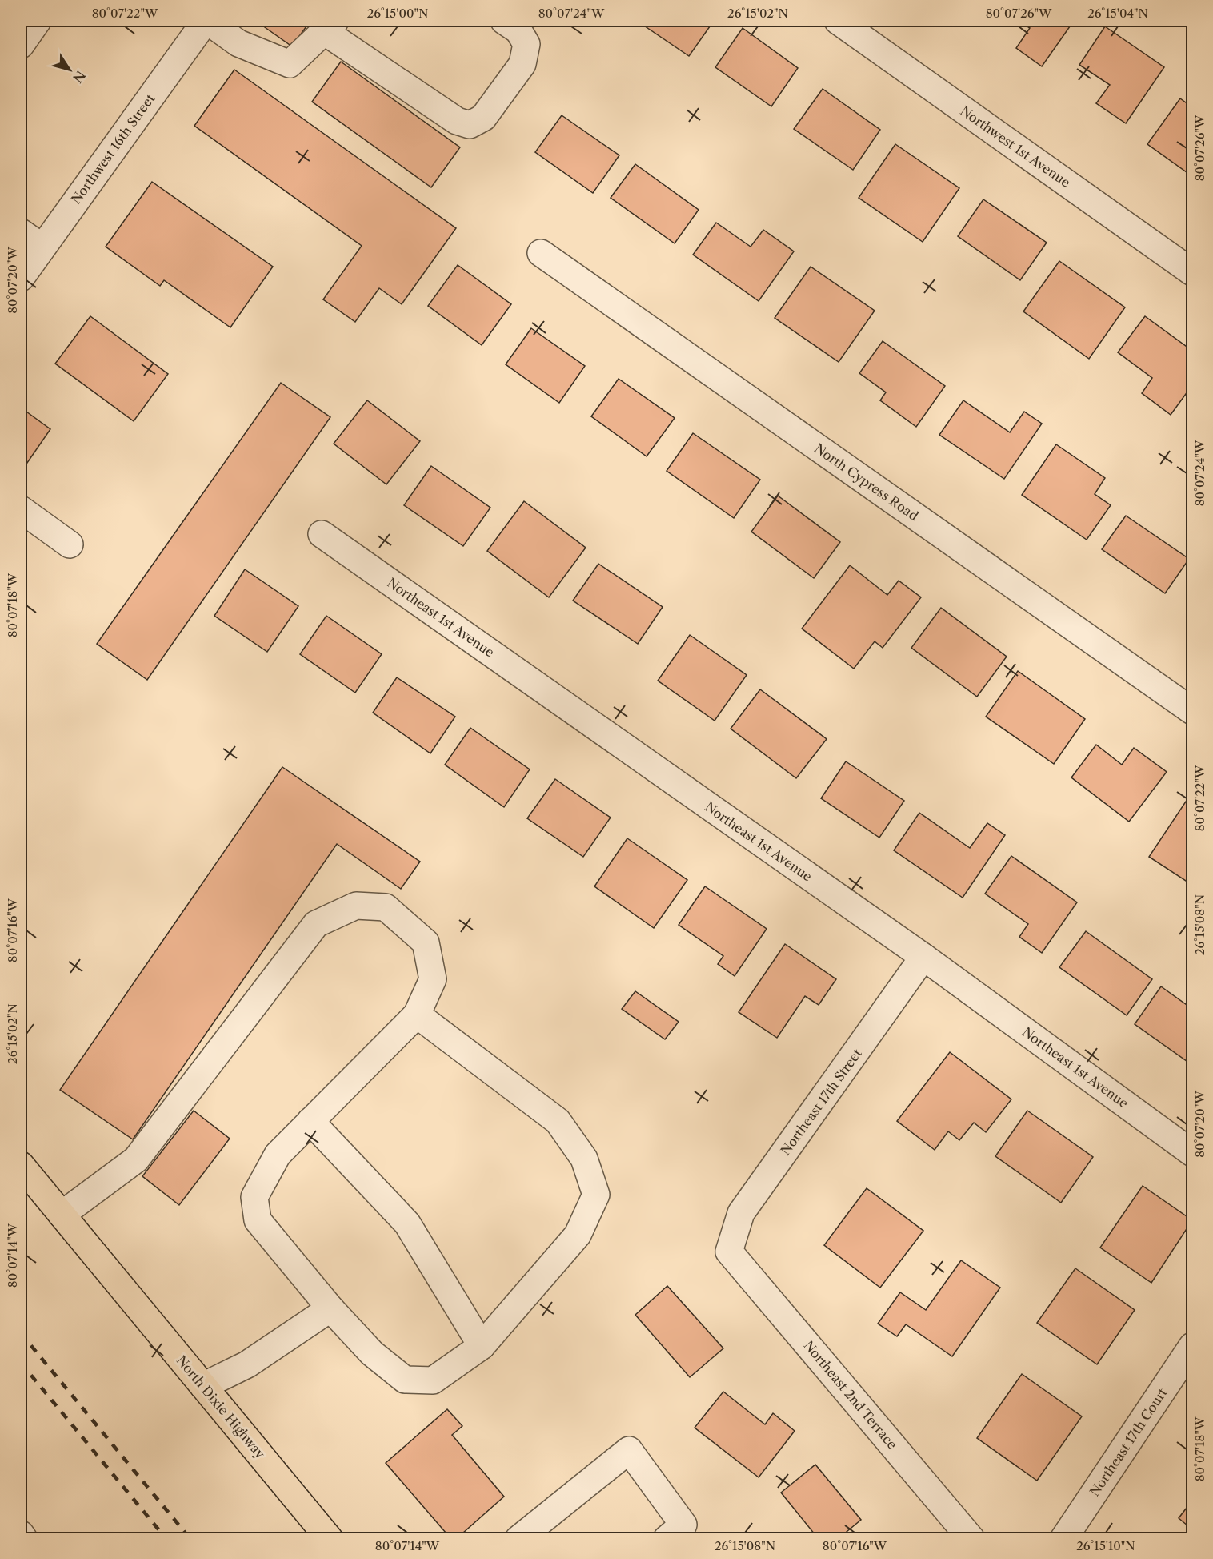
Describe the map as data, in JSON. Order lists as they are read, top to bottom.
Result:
{
  "streets": {
    "main road": ["North Dixie Highway"],
    "street": [
      "Northwest 1st Avenue",
      "Northwest 16th Street",
      "North Cypress Road",
      "Northeast 1st Avenue",
      "Northeast 17th Street",
      "Northeast 2nd Terrace",
      "Northeast 17th Court"
    ]
  },
  "crossings": [
    ["Northeast 1st Avenue", "Northeast 17th Street"],
    ["Northeast 17th Street", "Northeast 2nd Terrace"]
  ],
  "north": "bottom right",
  "coordinates": [
    "80°07'22\"W",
    "26°15'00\"N",
    "80°07'24\"W",
    "26°15'02\"N",
    "80°07'26\"W",
    "26°15'04\"N",
    "80°07'20\"W",
    "80°07'18\"W",
    "26°15'08\"N",
    "80°07'16\"W",
    "80°07'14\"W",
    "26°15'10\"N"
  ]
}
